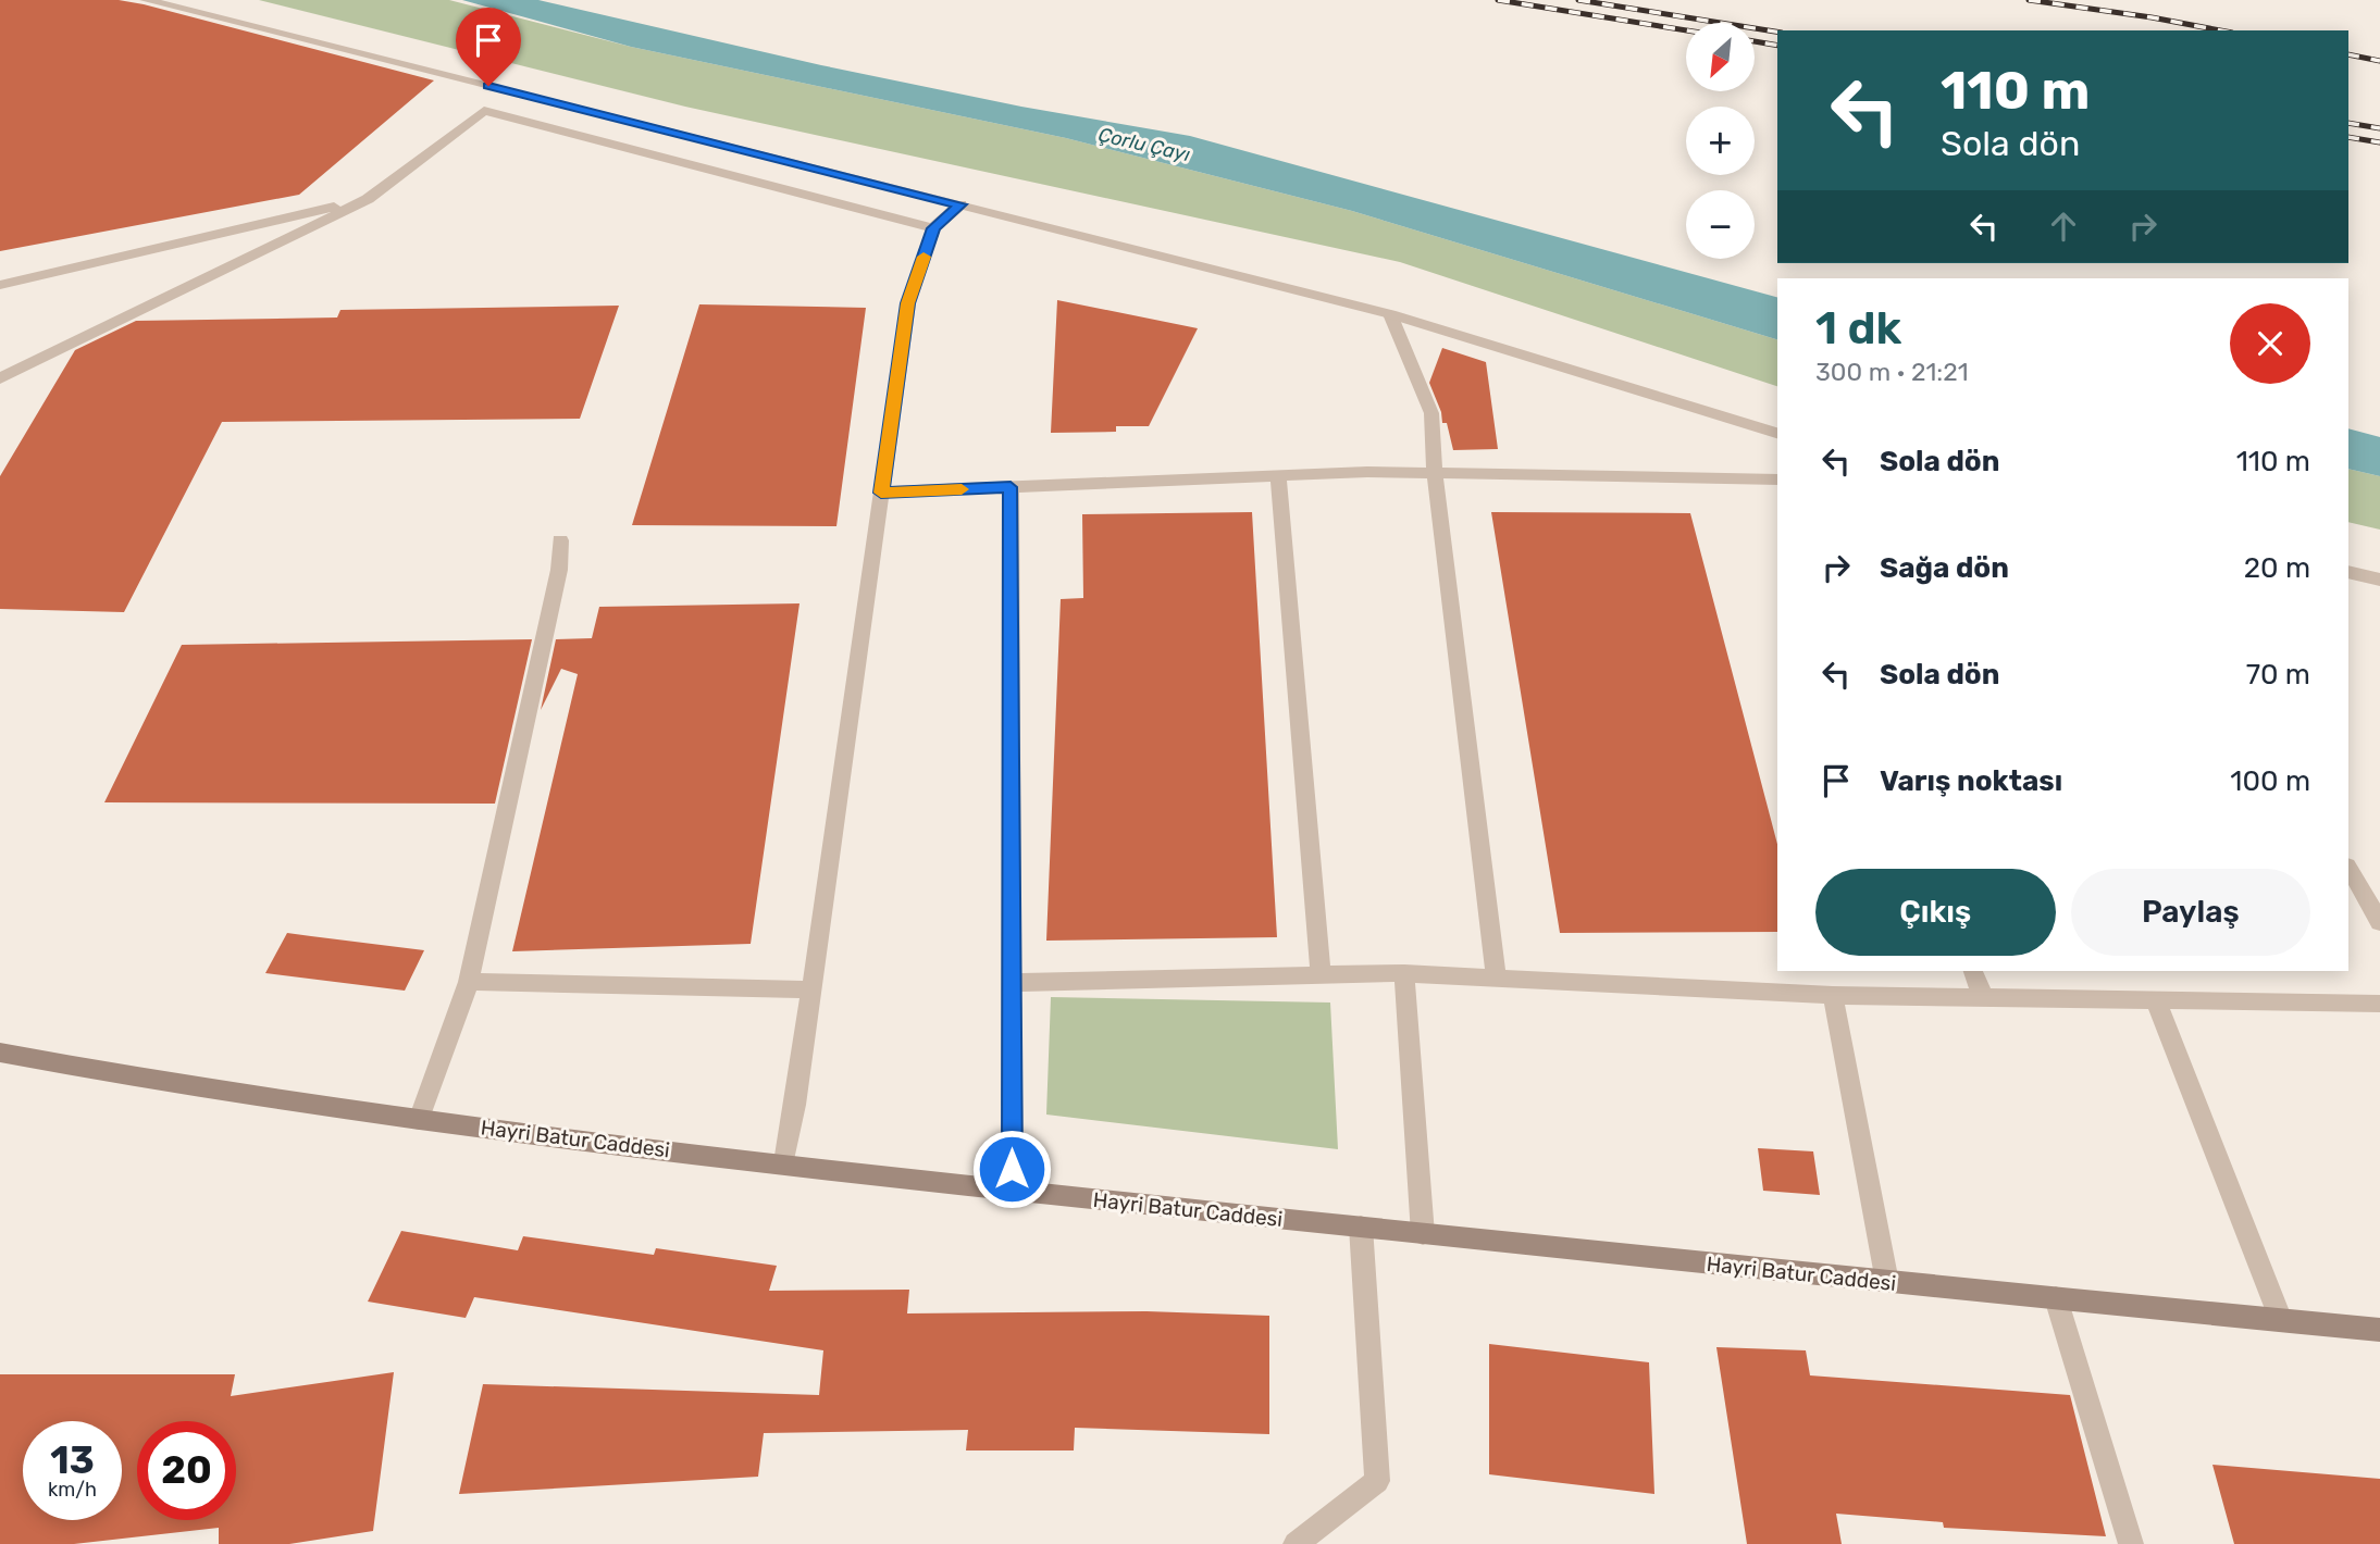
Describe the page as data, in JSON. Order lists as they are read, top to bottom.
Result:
{
  "streets": {
    "main road": ["Hayri Batur Caddesi"]
  },
  "water": ["Çorlu Çayı"],
  "north": "bottom left",
  "page": {
    "map_buttons": ["+", "−"],
    "turn": ["110 m", "Sola dön"],
    "heading": ["1 dk", "300 m · 21:21"],
    "list": [
      {
        "name": "Sola dön",
        "value": "110 m"
      },
      {
        "name": "Sağa dön",
        "value": "20 m"
      },
      {
        "name": "Sola dön",
        "value": "70 m"
      },
      {
        "name": "Varış noktası",
        "value": "100 m"
      }
    ],
    "buttons": ["Çıkış", "Paylaş"],
    "speed": "13 km/h",
    "limit": "20"
  }
}
